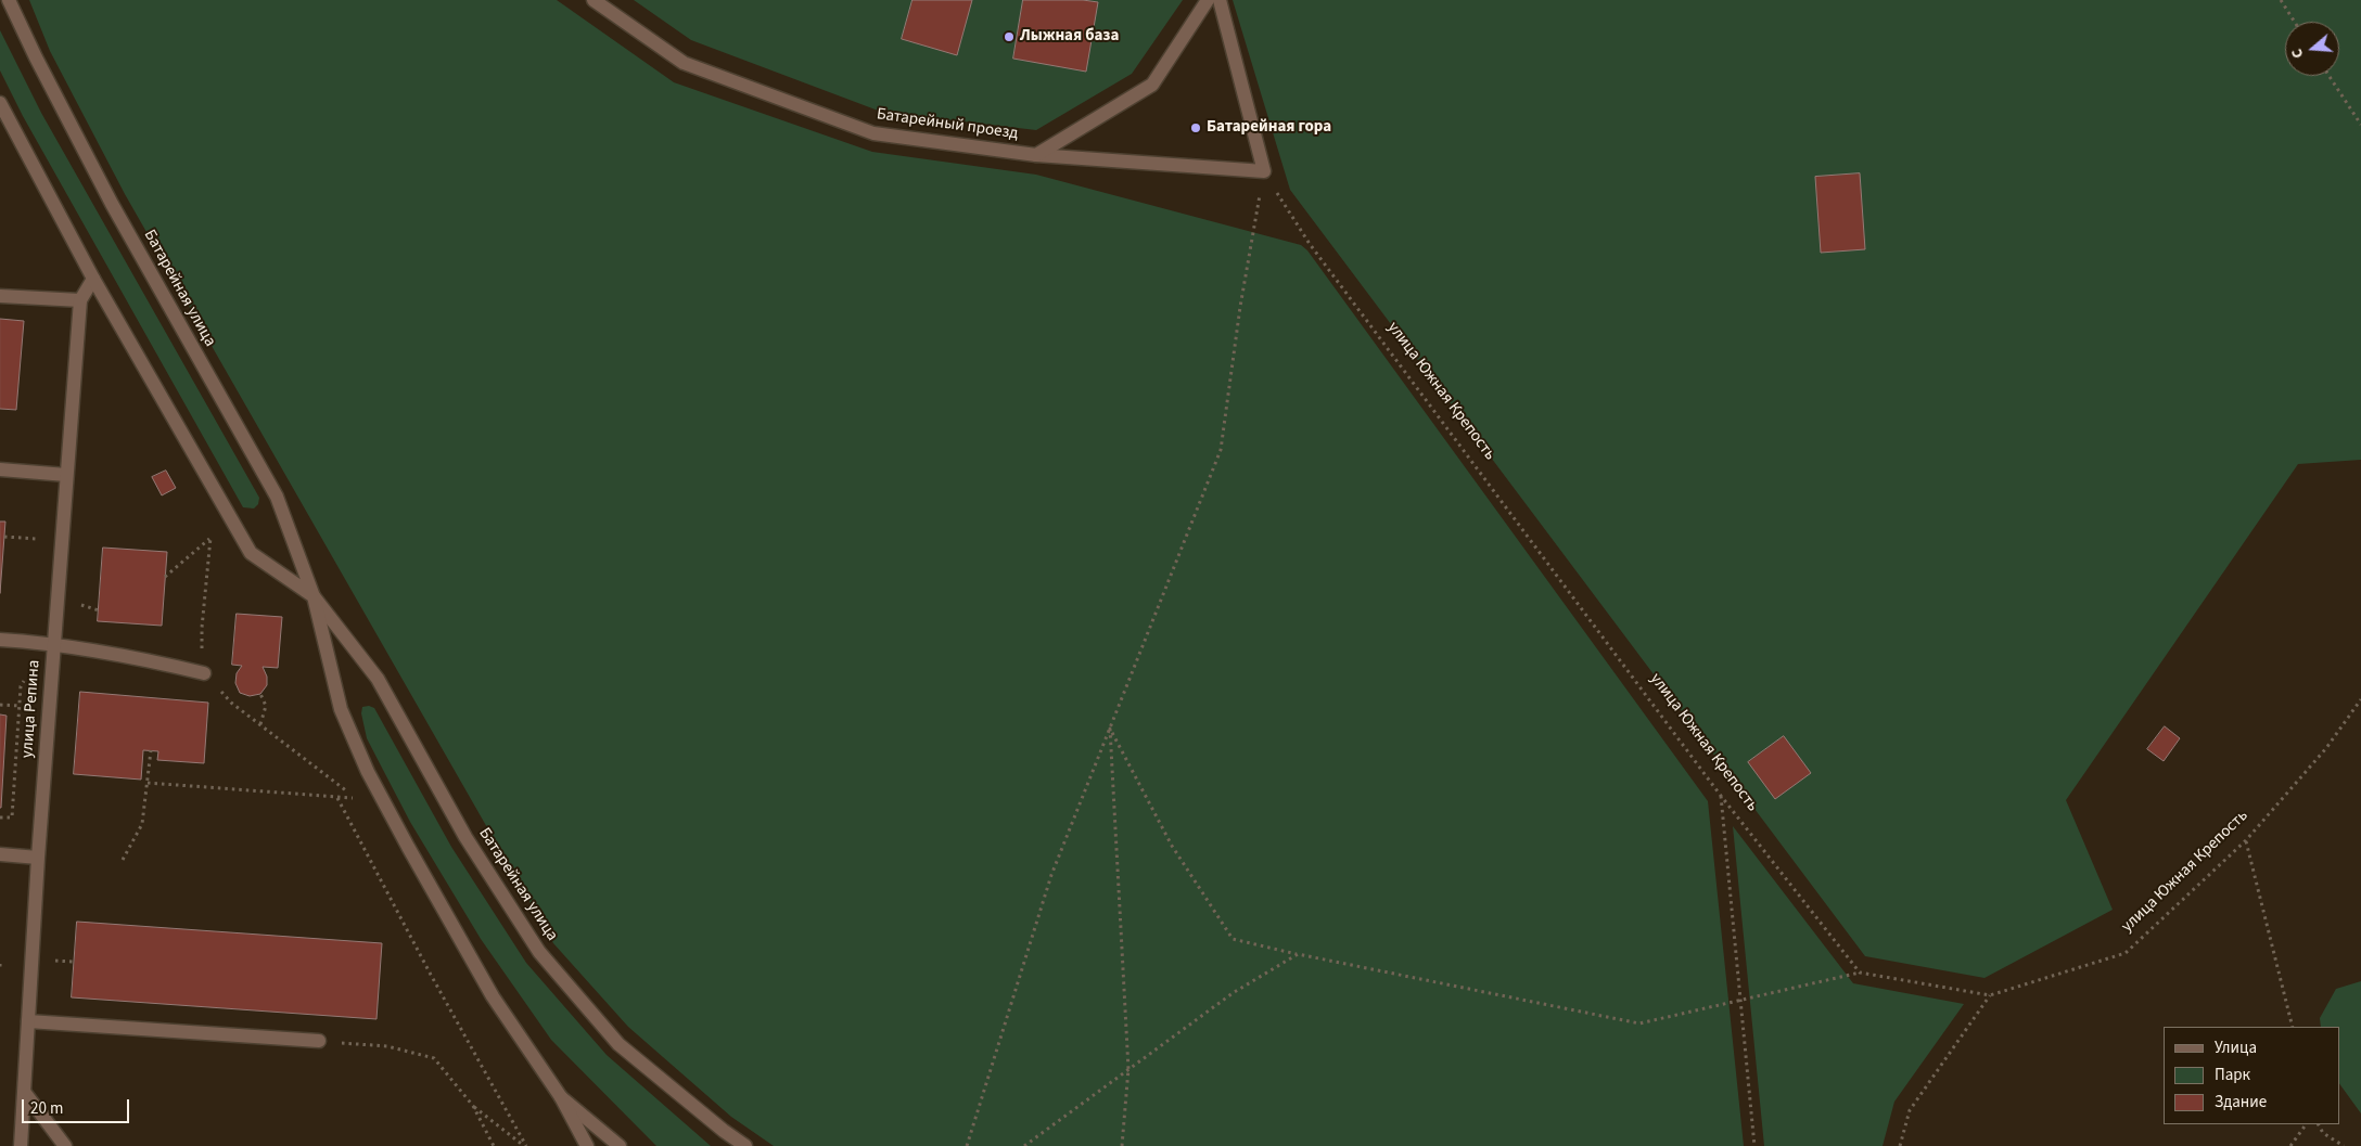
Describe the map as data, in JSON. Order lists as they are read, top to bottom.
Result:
{
  "streets": {
    "street": ["Батарейный проезд", "Батарейная улица", "улица Репина"],
    "path": ["улица Южная Крепость"]
  },
  "crossings": [
    ["Батарейный проезд", "улица Южная Крепость"],
    ["Батарейная улица", "улица Репина"]
  ],
  "places": ["Лыжная база", "Батарейная гора"],
  "legend": ["Улица", "Парк", "Здание"],
  "scale_bar": "20 m",
  "north": "left"
}
